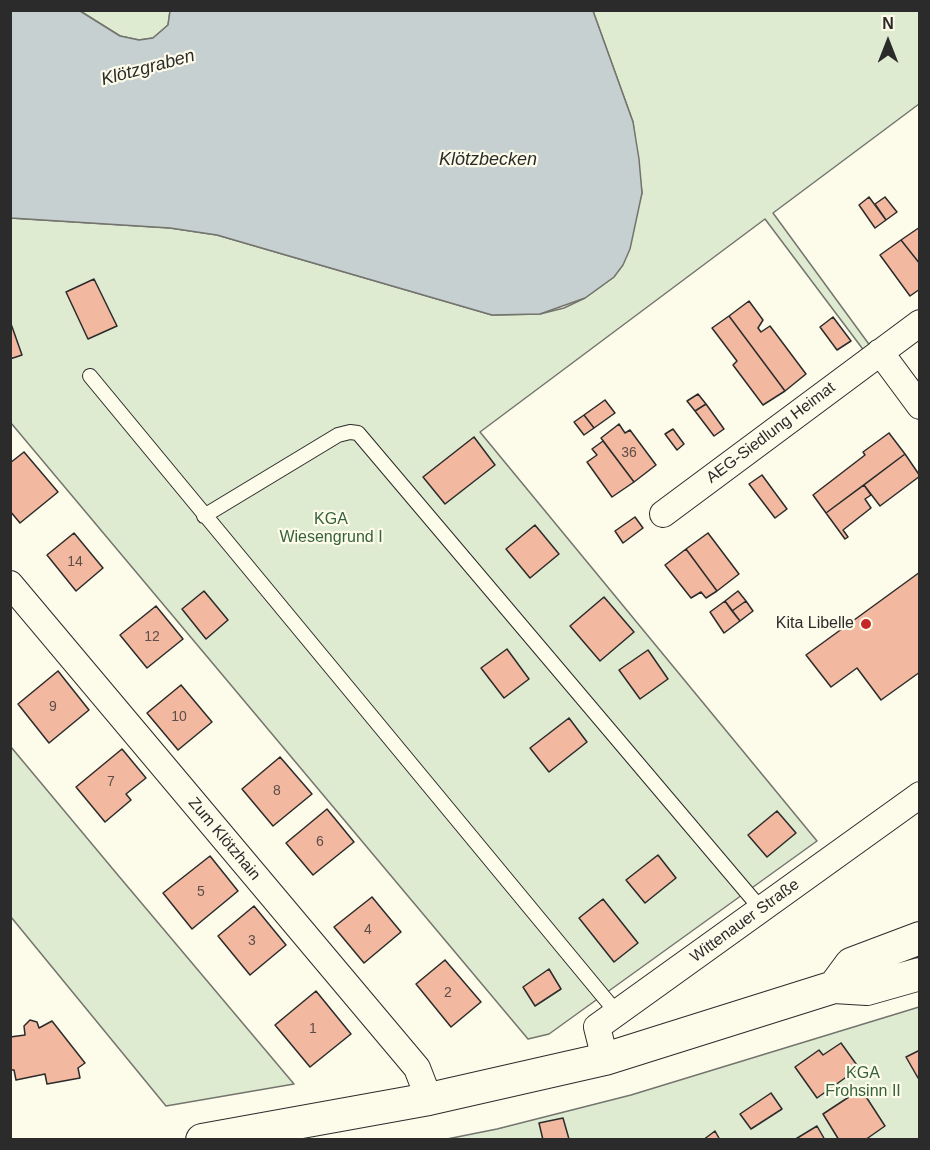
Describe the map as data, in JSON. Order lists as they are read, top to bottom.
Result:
{
  "streets": {
    "street": ["AEG-Siedlung Heimat", "Zum Klötzhain", "Wittenauer Straße"]
  },
  "water": ["Klötzgraben", "Klötzbecken"],
  "parks": ["KGA Wiesengrund I", "KGA Frohsinn II"],
  "places": ["Kita Libelle"],
  "house_numbers": [
    "36",
    "14",
    "12",
    "9",
    "10",
    "7",
    "8",
    "6",
    "5",
    "4",
    "3",
    "2",
    "1"
  ],
  "north": "top"
}
